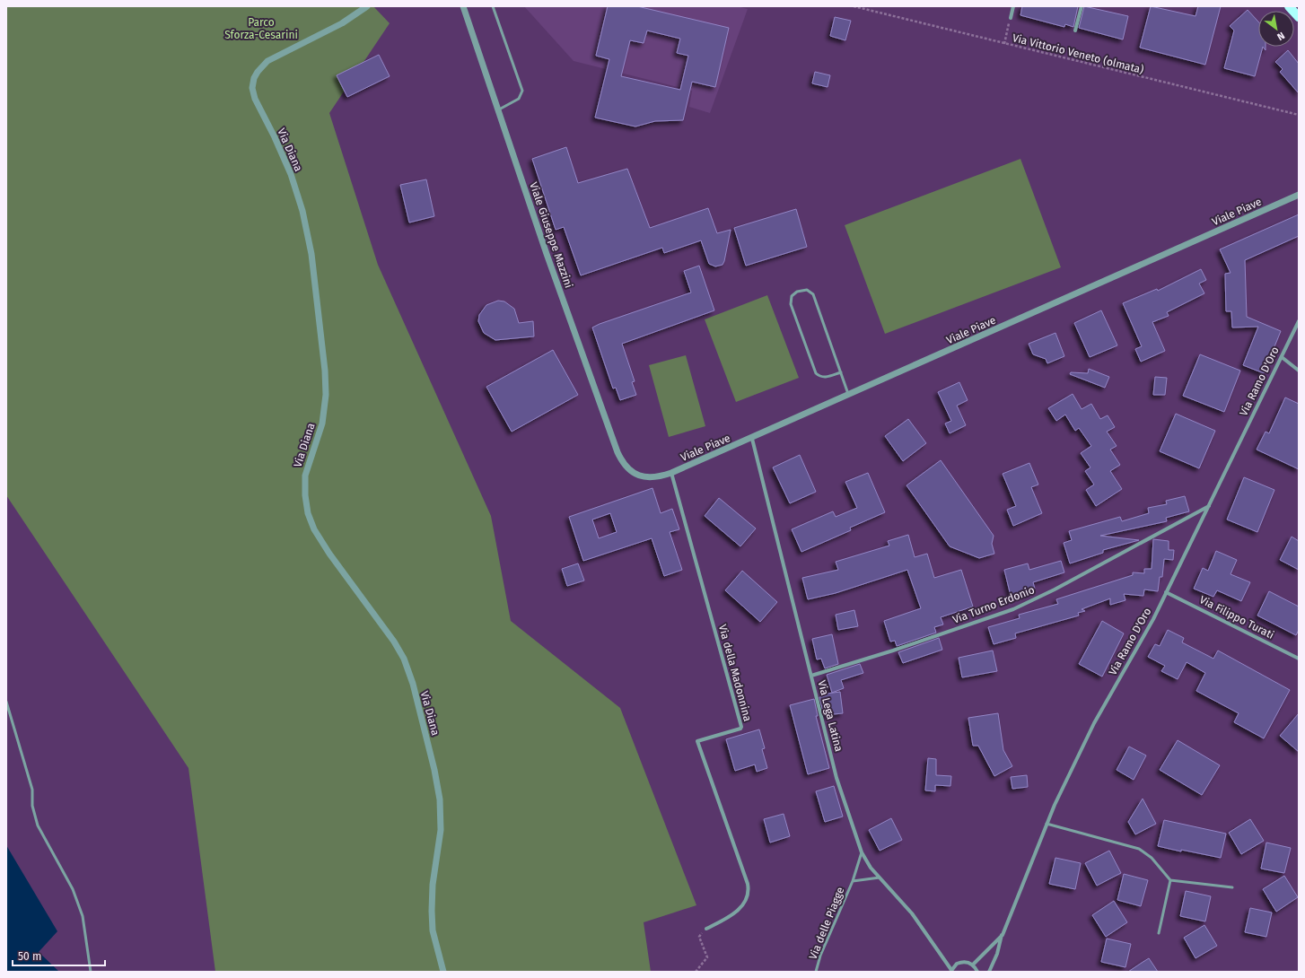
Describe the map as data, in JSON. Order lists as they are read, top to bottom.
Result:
{
  "streets": {
    "street": [
      "Via Diana",
      "Viale Piave",
      "Viale Giuseppe Mazzini",
      "Via Ramo D'Oro",
      "Via Turno Erdonio",
      "Via Filippo Turati",
      "Via della Madonnina",
      "Via Lega Latina"
    ],
    "lane": ["Via delle Piagge"],
    "path": ["Via Vittorio Veneto (olmata)"]
  },
  "crossings": [
    ["Viale Piave", "Viale Giuseppe Mazzini"],
    ["Viale Piave", "Via della Madonnina"],
    ["Viale Piave", "Via Lega Latina"],
    ["Via Ramo D'Oro", "Via Turno Erdonio"],
    ["Via Ramo D'Oro", "Via Filippo Turati"],
    ["Via Turno Erdonio", "Via Lega Latina"],
    ["Via Lega Latina", "Via delle Piagge"]
  ],
  "parks": ["Parco Sforza-Cesarini"],
  "scale_bar": "50 m",
  "north": "bottom right"
}
